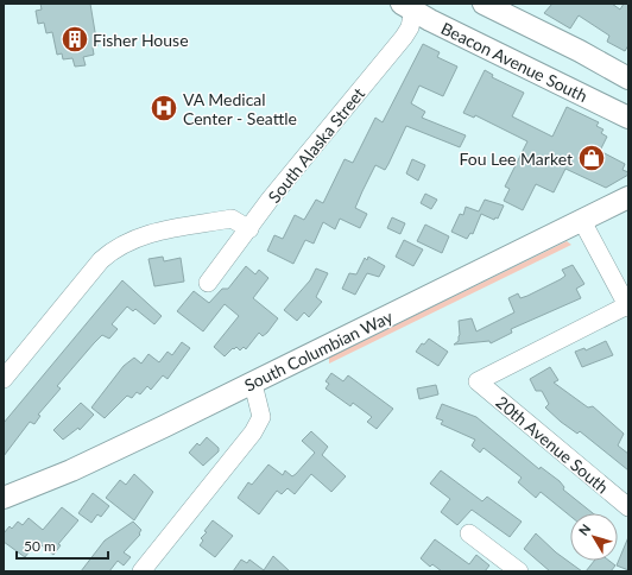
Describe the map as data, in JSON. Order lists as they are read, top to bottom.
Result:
{
  "streets": {
    "main road": ["Beacon Avenue South", "South Columbian Way"],
    "street": ["South Alaska Street", "20th Avenue South"]
  },
  "crossings": [
    ["Beacon Avenue South", "South Alaska Street"]
  ],
  "places": {
    "building": ["Fisher House"],
    "hospital": ["VA Medical Center - Seattle"],
    "shop": ["Fou Lee Market"]
  },
  "scale_bar": "50 m",
  "north": "top left"
}
